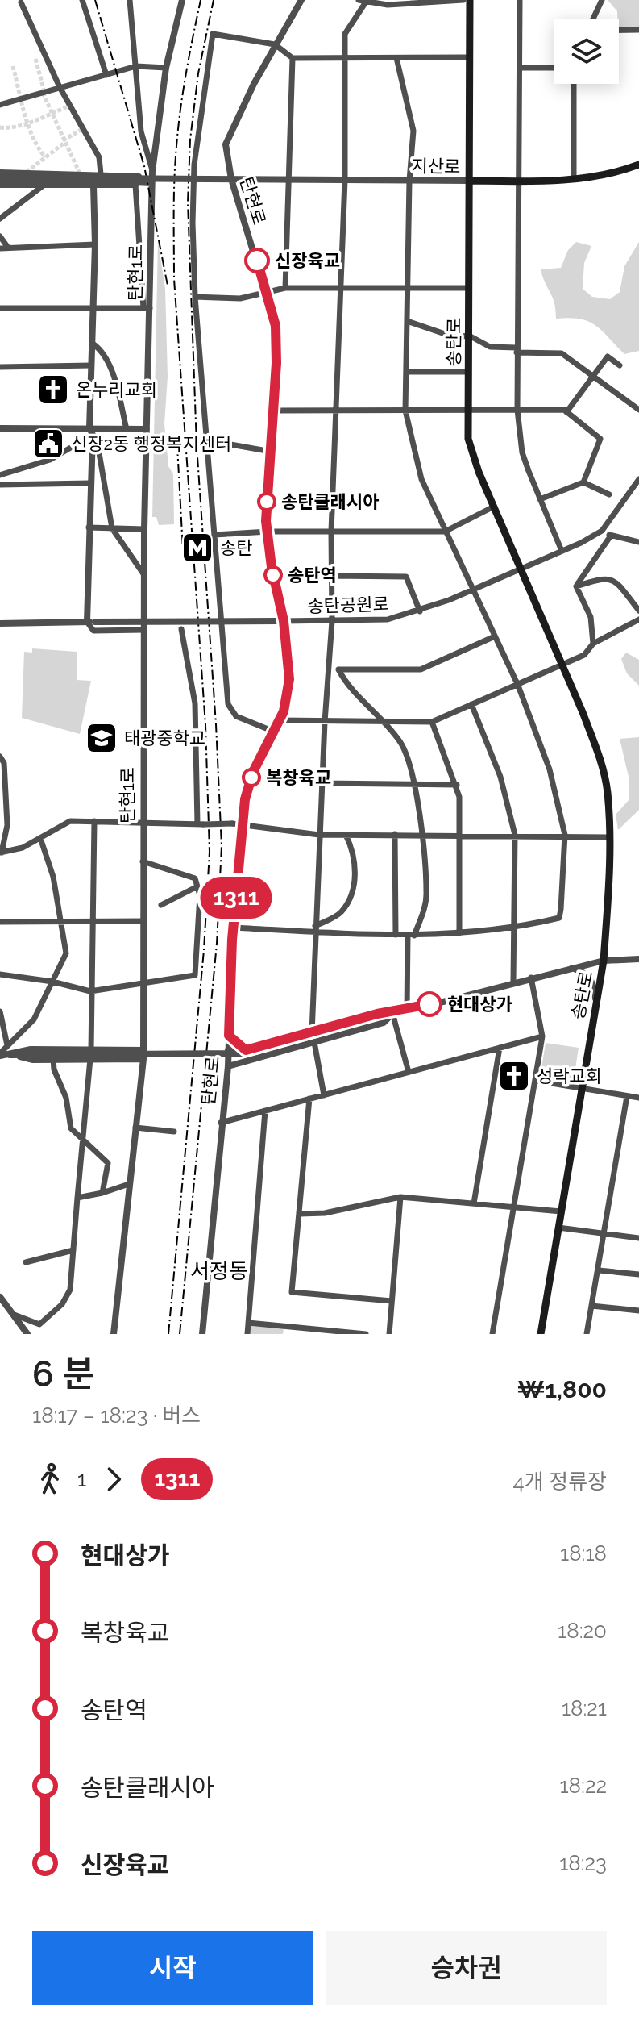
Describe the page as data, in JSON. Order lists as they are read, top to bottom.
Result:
{
  "streets": {
    "main road": ["지산로", "송탄로"],
    "street": ["탄현로", "탄현1로", "송탄공원로"]
  },
  "crossings": [
    ["지산로", "탄현로"],
    ["지산로", "송탄로"],
    ["탄현로", "송탄공원로"],
    ["송탄로", "송탄공원로"]
  ],
  "districts": ["서정동"],
  "places": {
    "other": [
      "신장육교",
      "송탄클래시아",
      "송탄역",
      "복창육교",
      "현대상가"
    ],
    "church": ["온누리교회", "성락교회"],
    "public building": ["신장2동 행정복지센터"],
    "metro station": ["송탄"],
    "school or university": ["태광중학교"]
  },
  "lines": ["bus line 1311"],
  "page": {
    "on_map": "1311",
    "heading": ["6 분", "18:17 – 18:23 · 버스", "₩1,800"],
    "legs": ["1", "1311", "4개 정류장"],
    "list": [
      {
        "name": "현대상가",
        "value": "18:18"
      },
      {
        "name": "복창육교",
        "value": "18:20"
      },
      {
        "name": "송탄역",
        "value": "18:21"
      },
      {
        "name": "송탄클래시아",
        "value": "18:22"
      },
      {
        "name": "신장육교",
        "value": "18:23"
      }
    ],
    "buttons": ["시작", "승차권"]
  }
}
